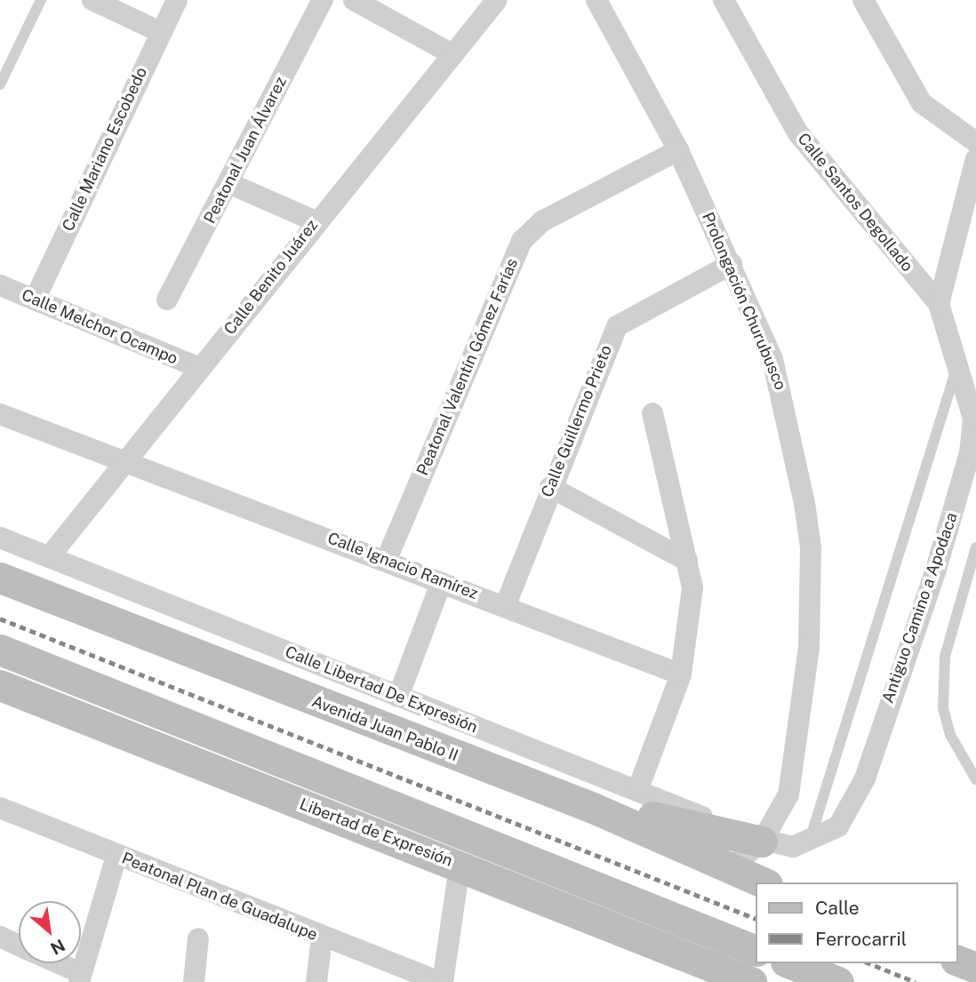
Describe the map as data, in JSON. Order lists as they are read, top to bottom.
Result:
{
  "streets": {
    "main road": ["Avenida Juan Pablo II", "Libertad de Expresión"],
    "street": [
      "Calle Mariano Escobedo",
      "Peatonal Juan Álvarez",
      "Calle Santos Degollado",
      "Calle Benito Juárez",
      "Prolongación Churubusco",
      "Calle Melchor Ocampo",
      "Peatonal Valentín Gómez Farías",
      "Calle Guillermo Prieto",
      "Calle Ignacio Ramírez",
      "Antiguo Camino a Apodaca",
      "Calle Libertad De Expresión",
      "Peatonal Plan de Guadalupe"
    ]
  },
  "crossings": [
    ["Calle Mariano Escobedo", "Calle Melchor Ocampo"],
    ["Calle Santos Degollado", "Antiguo Camino a Apodaca"],
    ["Calle Benito Juárez", "Calle Melchor Ocampo"],
    ["Calle Benito Juárez", "Calle Ignacio Ramírez"],
    ["Calle Benito Juárez", "Calle Libertad De Expresión"],
    ["Prolongación Churubusco", "Peatonal Valentín Gómez Farías"],
    ["Prolongación Churubusco", "Calle Guillermo Prieto"],
    ["Prolongación Churubusco", "Antiguo Camino a Apodaca"],
    ["Prolongación Churubusco", "Calle Libertad De Expresión"],
    ["Peatonal Valentín Gómez Farías", "Calle Ignacio Ramírez"],
    ["Calle Guillermo Prieto", "Calle Ignacio Ramírez"],
    ["Antiguo Camino a Apodaca", "Calle Libertad De Expresión"]
  ],
  "legend": ["Calle", "Ferrocarril"],
  "north": "bottom right"
}
